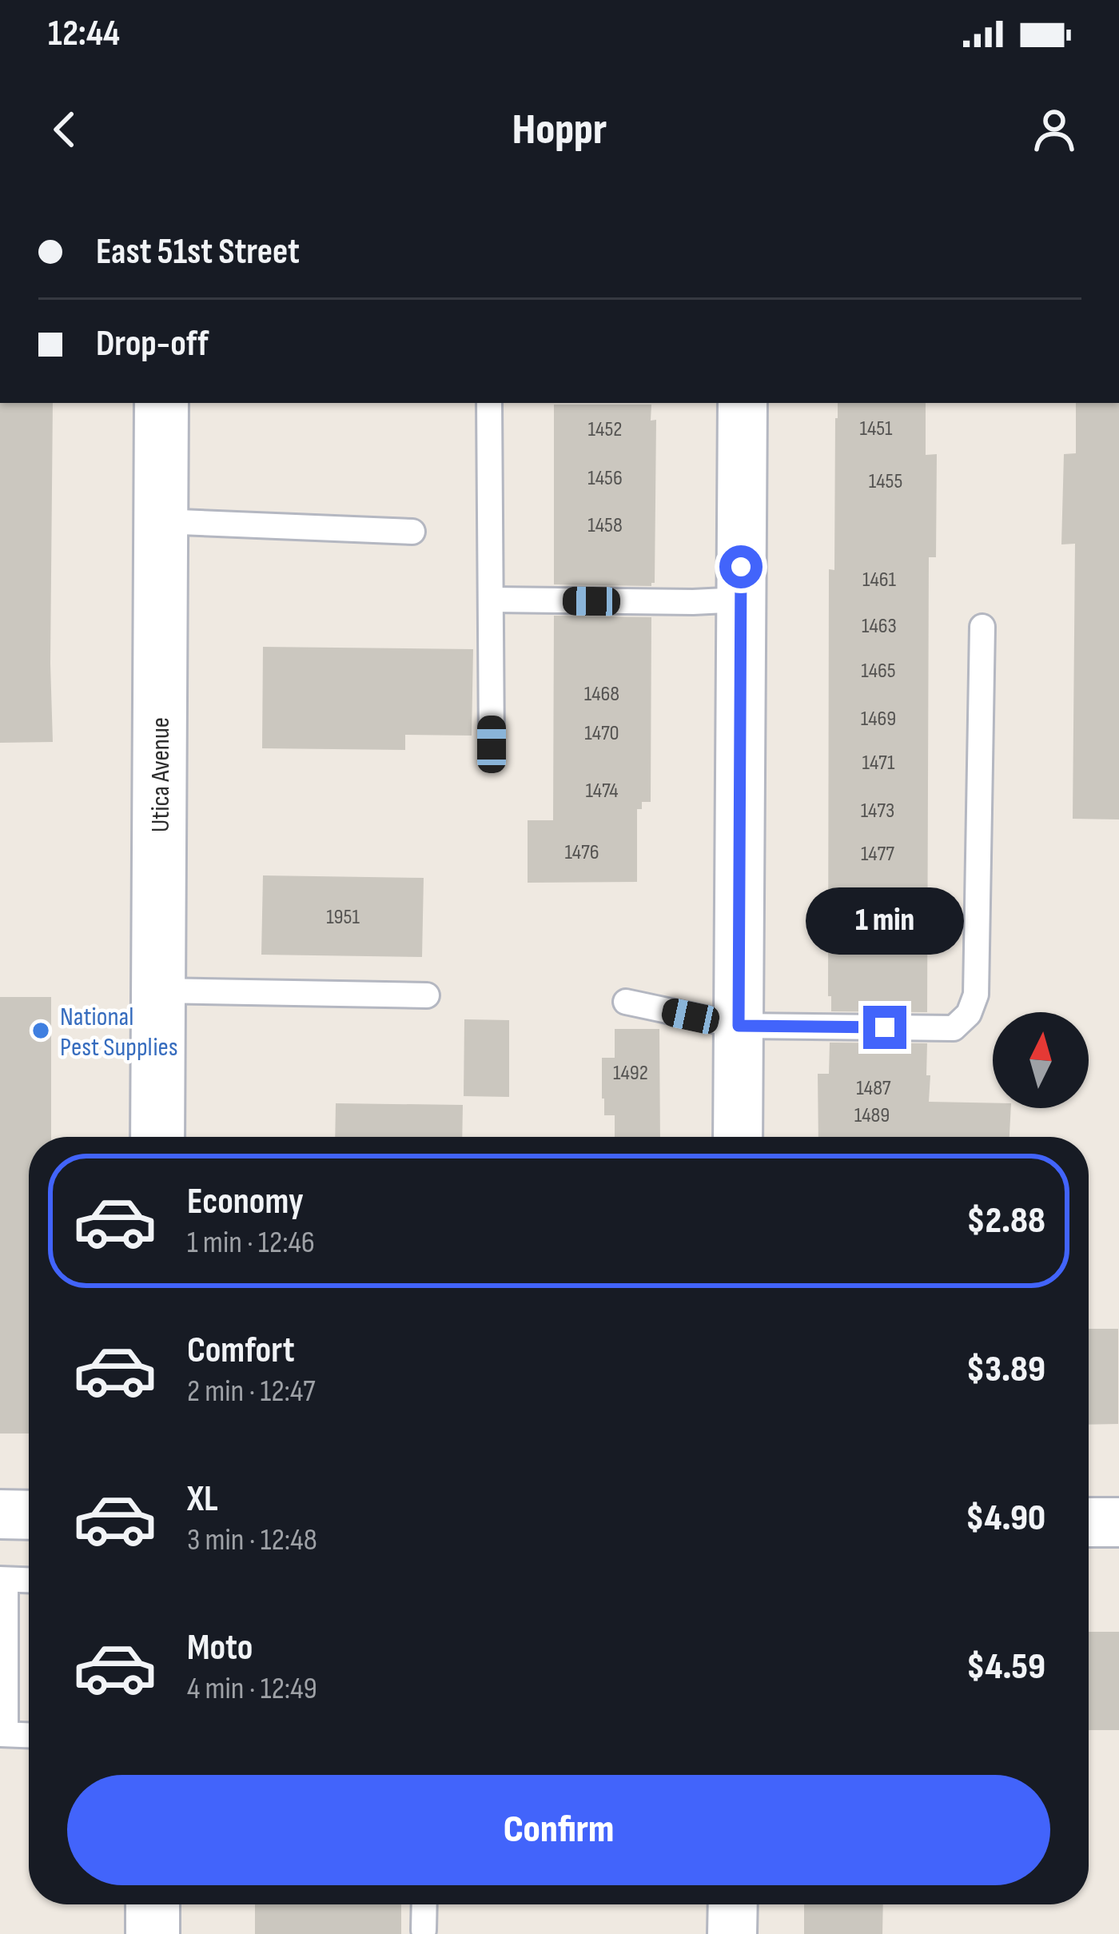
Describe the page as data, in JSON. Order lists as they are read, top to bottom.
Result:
{
  "streets": {
    "main road": ["Utica Avenue"]
  },
  "places": ["National Pest Supplies"],
  "house_numbers": [
    "1451",
    "1452",
    "1456",
    "1455",
    "1458",
    "1461",
    "1463",
    "1465",
    "1468",
    "1469",
    "1470",
    "1471",
    "1474",
    "1473",
    "1476",
    "1477",
    "1951",
    "1492",
    "1487",
    "1489"
  ],
  "north": "top",
  "page": {
    "status": "12:44",
    "header": "Hoppr",
    "banner": ["East 51st Street", "Drop-off"],
    "bubble": "1 min",
    "list": [
      {
        "name": "Economy",
        "note": "1 min · 12:46",
        "value": "$2.88"
      },
      {
        "name": "Comfort",
        "note": "2 min · 12:47",
        "value": "$3.89"
      },
      {
        "name": "XL",
        "note": "3 min · 12:48",
        "value": "$4.90"
      },
      {
        "name": "Moto",
        "note": "4 min · 12:49",
        "value": "$4.59"
      }
    ],
    "buttons": "Confirm"
  }
}
